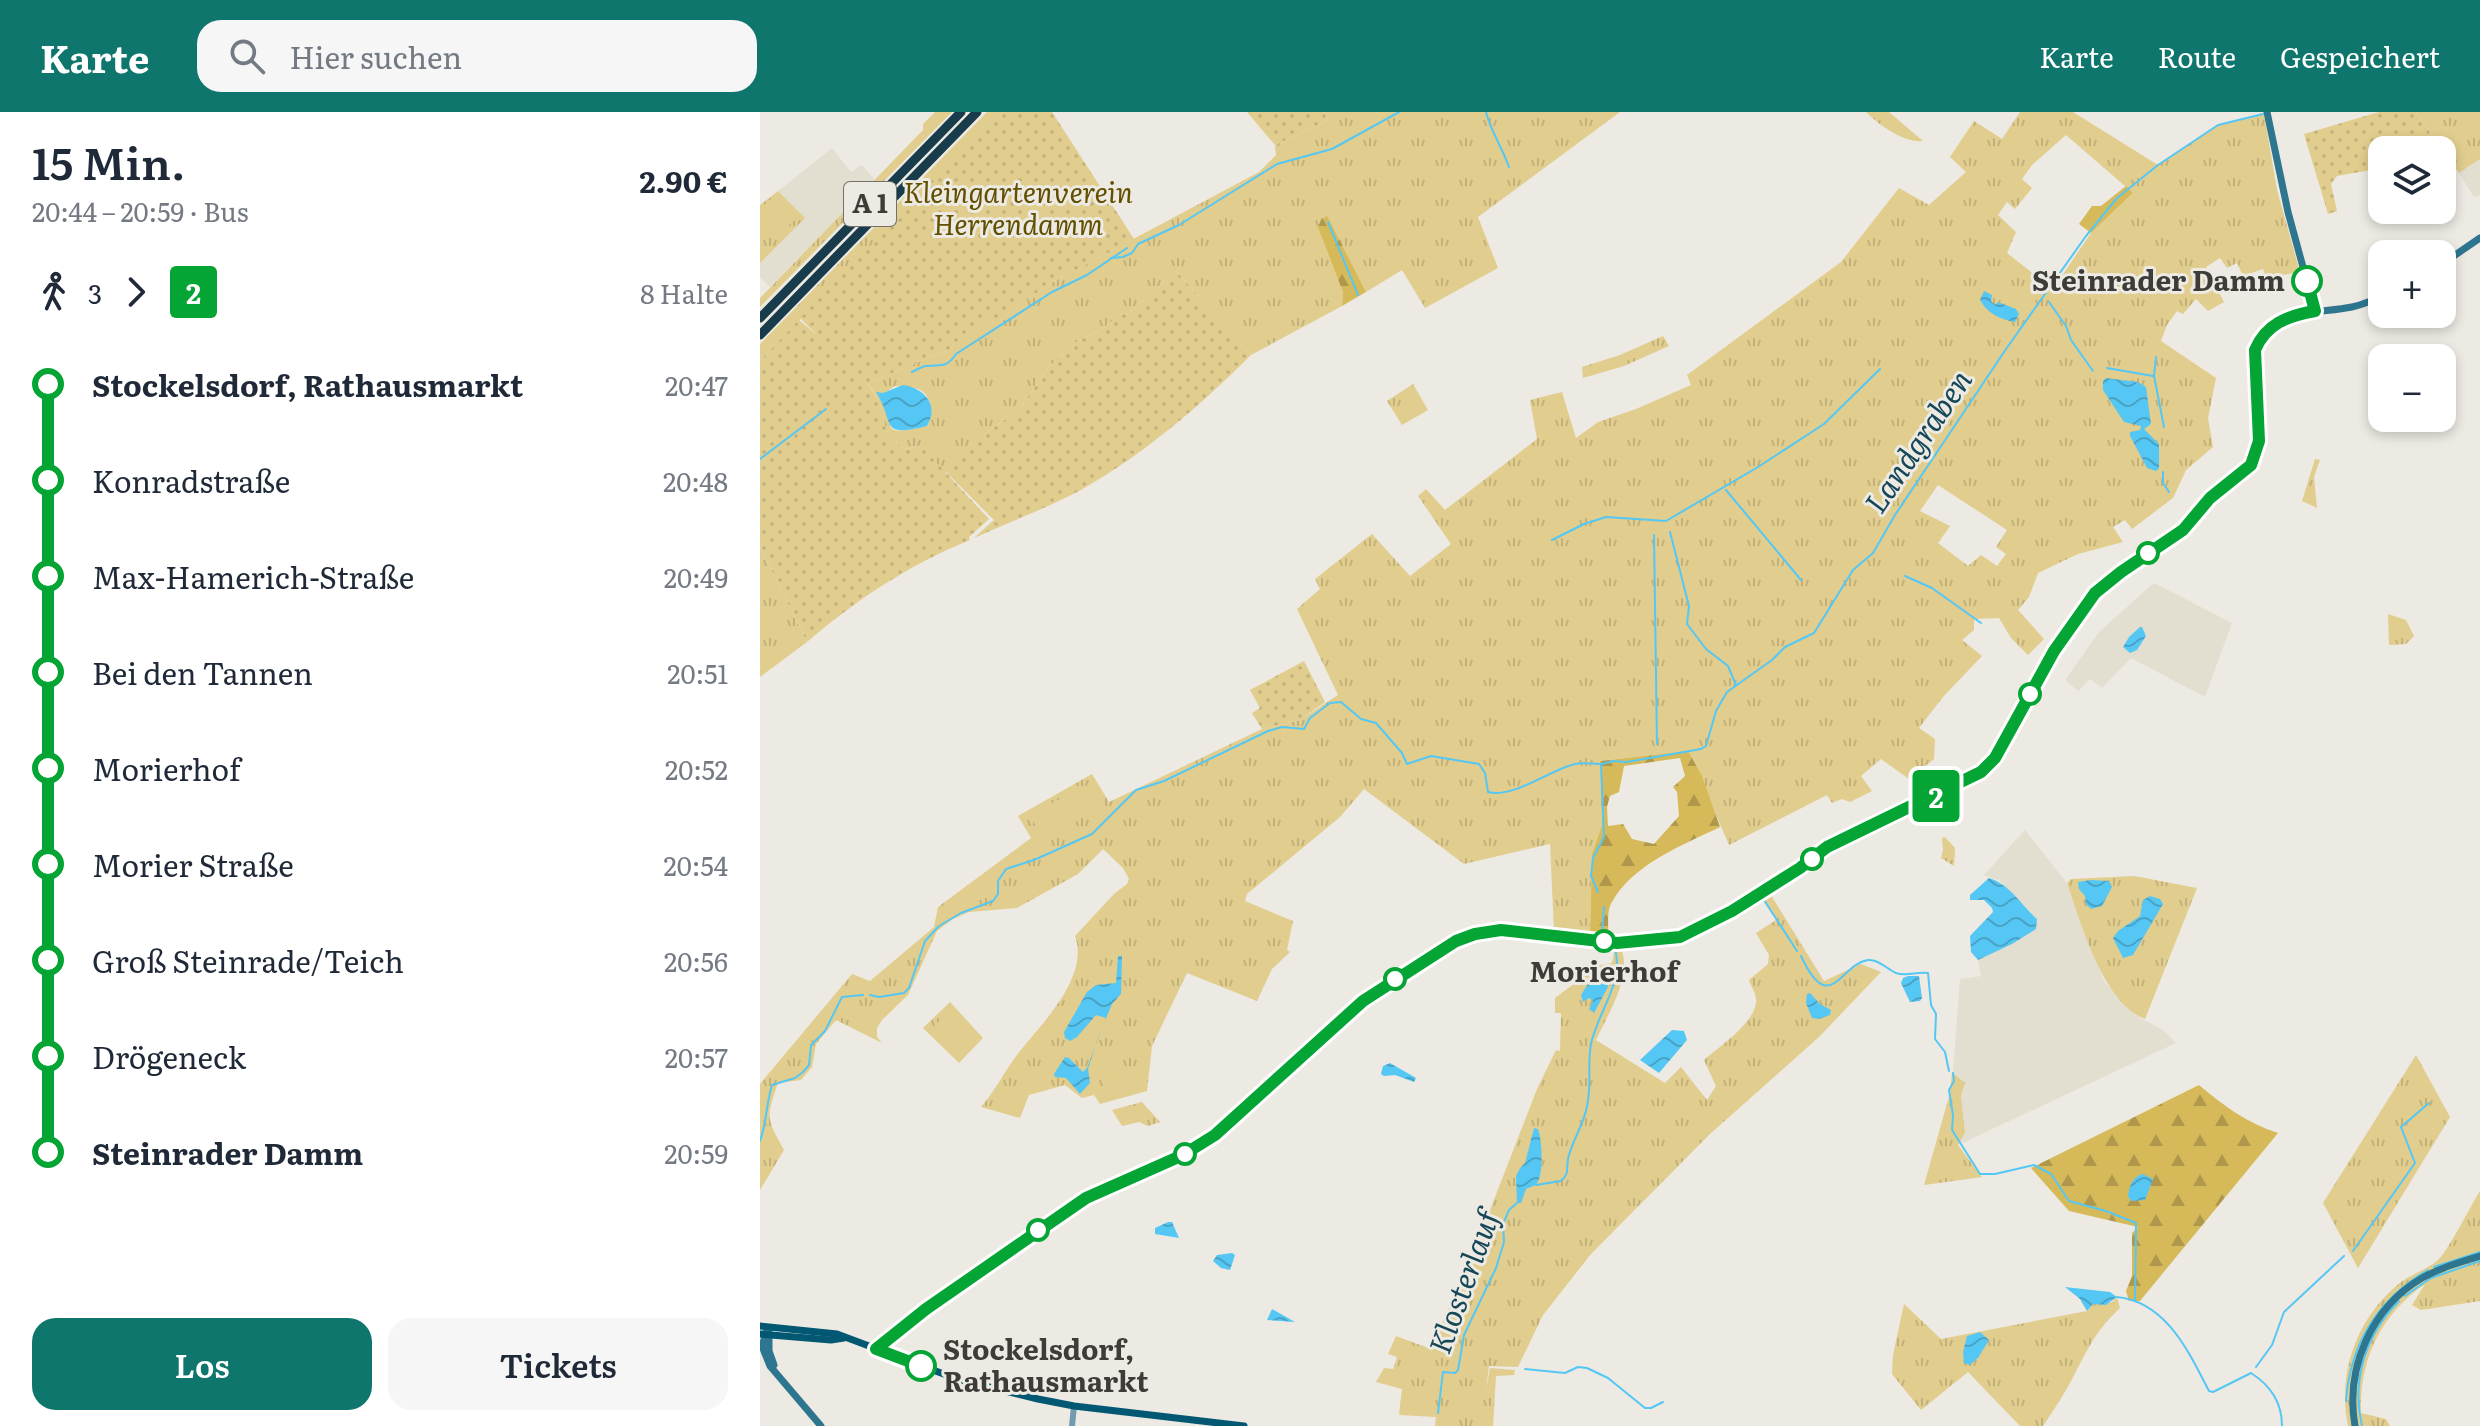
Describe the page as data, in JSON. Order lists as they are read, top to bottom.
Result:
{
  "streets": {
    "highway": ["A 1"]
  },
  "water": ["Landgraben", "Klosterlauf"],
  "parks": ["Kleingartenverein Herrendamm"],
  "places": ["Steinrader Damm", "Morierhof", "Stockelsdorf, Rathausmarkt"],
  "lines": ["bus line 2"],
  "page": {
    "header": "Karte",
    "search": "Hier suchen",
    "nav": ["Karte", "Route", "Gespeichert"],
    "heading": ["15 Min.", "20:44 – 20:59 · Bus", "2.90 €"],
    "on_map": "2",
    "map_buttons": ["+", "−"],
    "legs": ["3", "2", "8 Halte"],
    "list": [
      {
        "name": "Stockelsdorf, Rathausmarkt",
        "value": "20:47"
      },
      {
        "name": "Konradstraße",
        "value": "20:48"
      },
      {
        "name": "Max-Hamerich-Straße",
        "value": "20:49"
      },
      {
        "name": "Bei den Tannen",
        "value": "20:51"
      },
      {
        "name": "Morierhof",
        "value": "20:52"
      },
      {
        "name": "Morier Straße",
        "value": "20:54"
      },
      {
        "name": "Groß Steinrade/Teich",
        "value": "20:56"
      },
      {
        "name": "Drögeneck",
        "value": "20:57"
      },
      {
        "name": "Steinrader Damm",
        "value": "20:59"
      }
    ],
    "buttons": ["Los", "Tickets"]
  }
}
